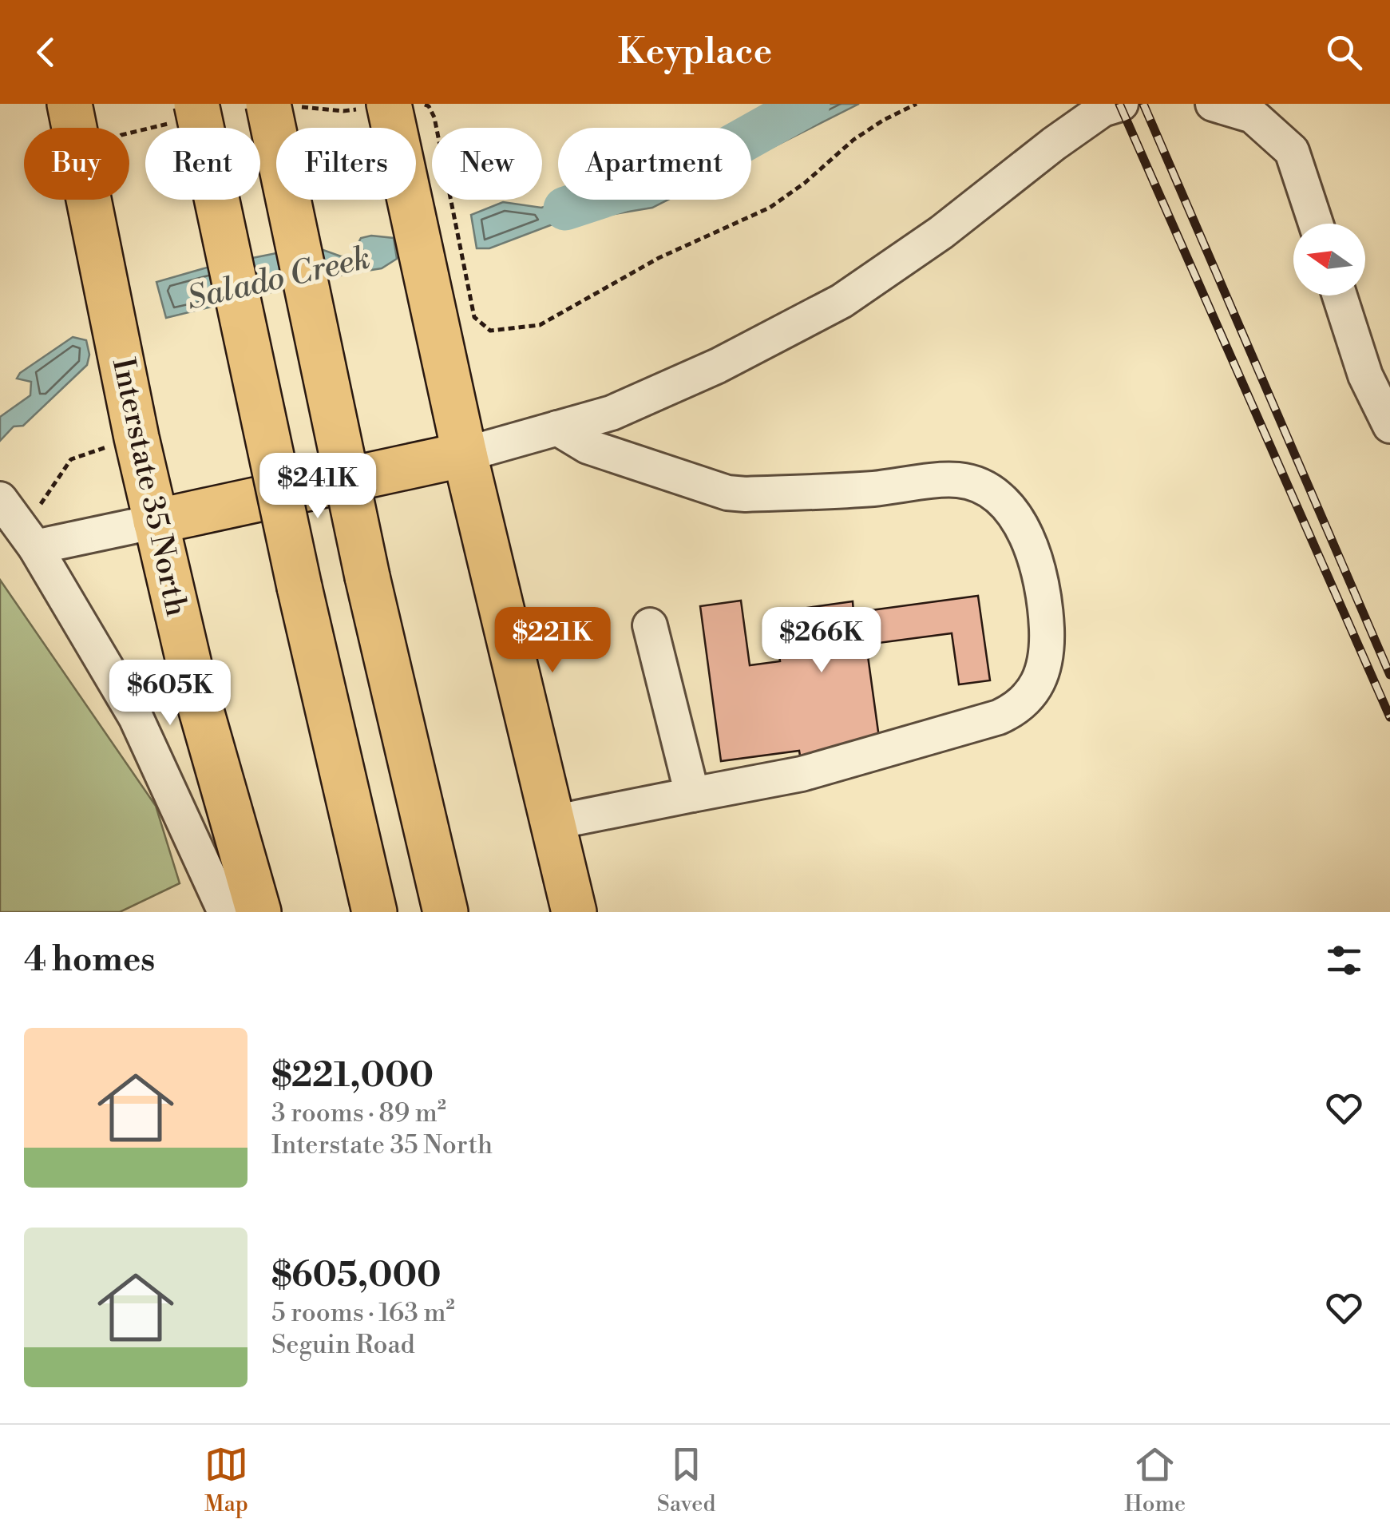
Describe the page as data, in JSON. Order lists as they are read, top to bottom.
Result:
{
  "streets": {
    "main road": ["Interstate 35 North"]
  },
  "water": ["Salado Creek"],
  "north": "left",
  "page": {
    "header": "Keyplace",
    "chip": [
      "Buy",
      "Rent",
      "Filters",
      "New",
      "Apartment"
    ],
    "price": [
      "$241K",
      "$221K",
      "$266K",
      "$605K"
    ],
    "heading": "4 homes",
    "list": [
      {
        "name": "$221,000",
        "note": "3 rooms · 89 m² · Interstate 35 North"
      },
      {
        "name": "$605,000",
        "note": "5 rooms · 163 m² · Seguin Road"
      }
    ],
    "tabs": ["Map", "Saved", "Home"]
  }
}
